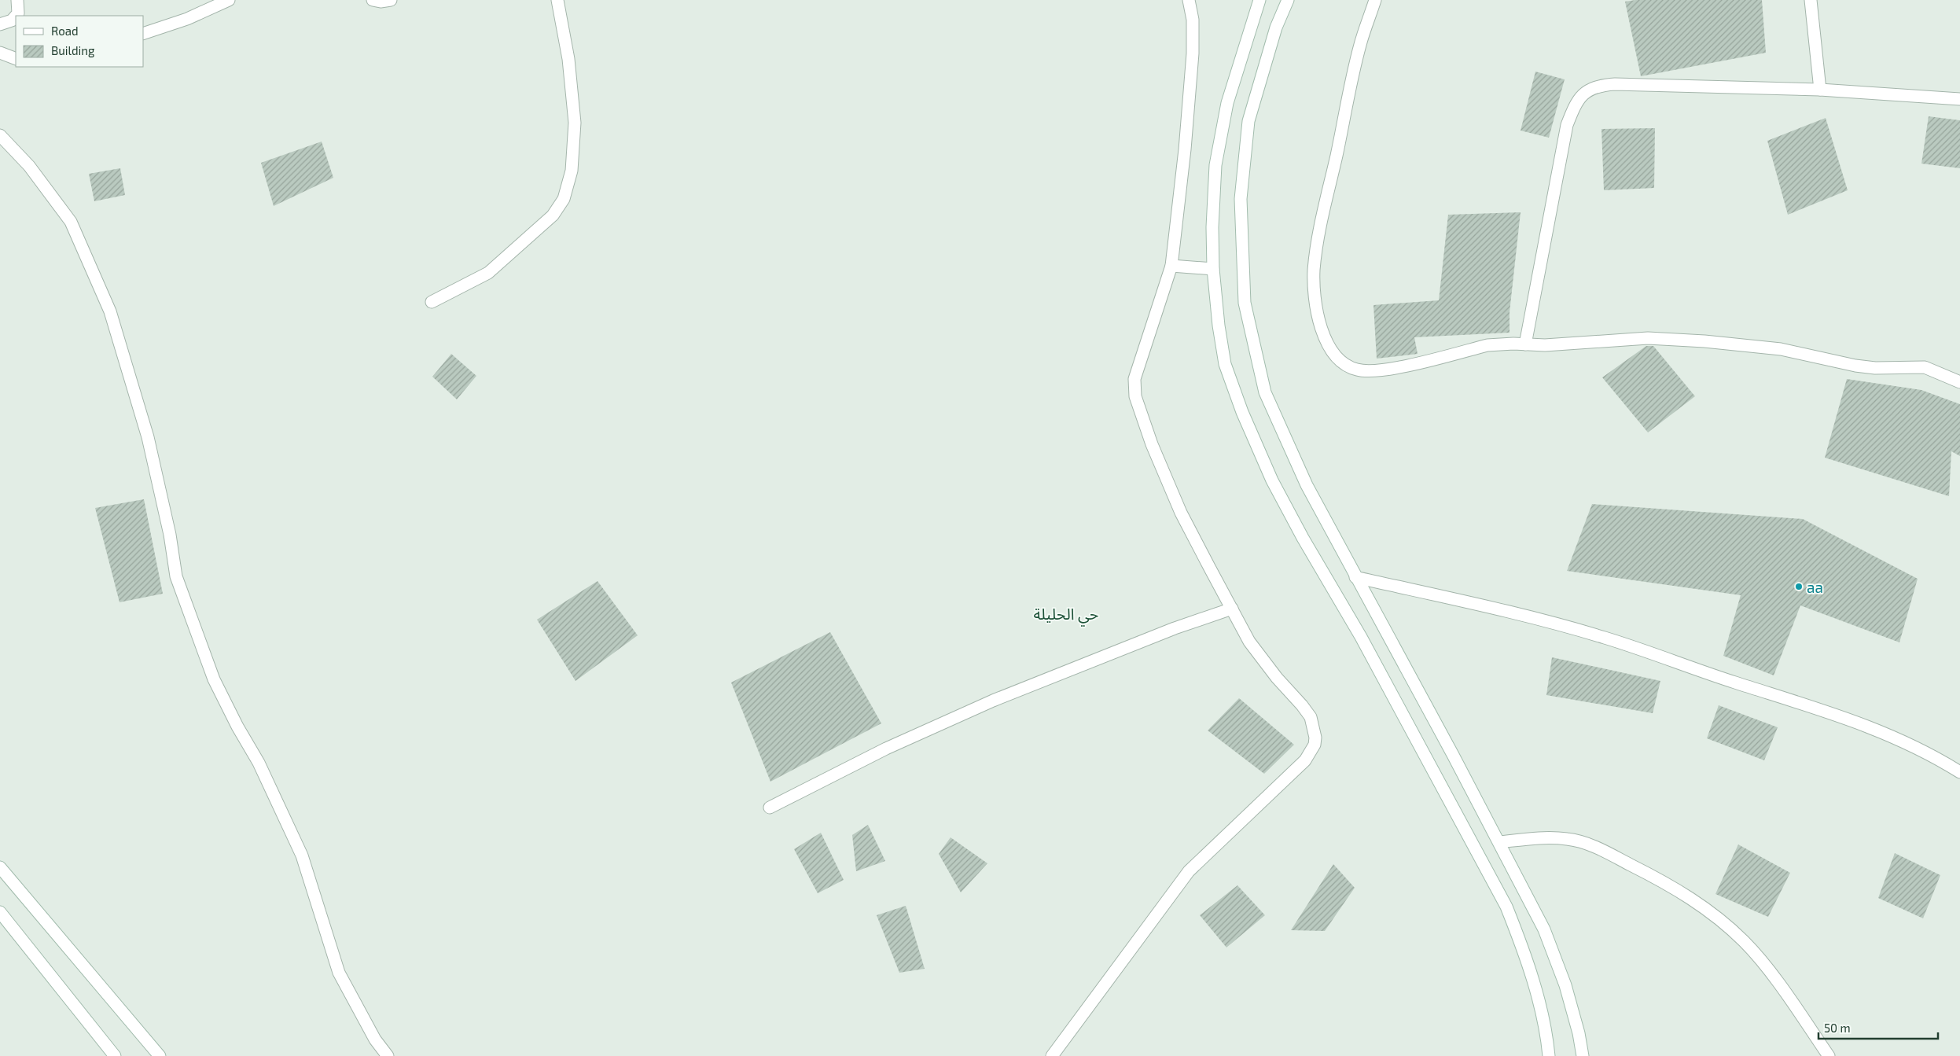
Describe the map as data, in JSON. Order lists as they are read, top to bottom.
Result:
{
  "districts": ["حي الحليلة"],
  "places": ["aa"],
  "legend": ["Road", "Building"],
  "scale_bar": "50 m"
}
